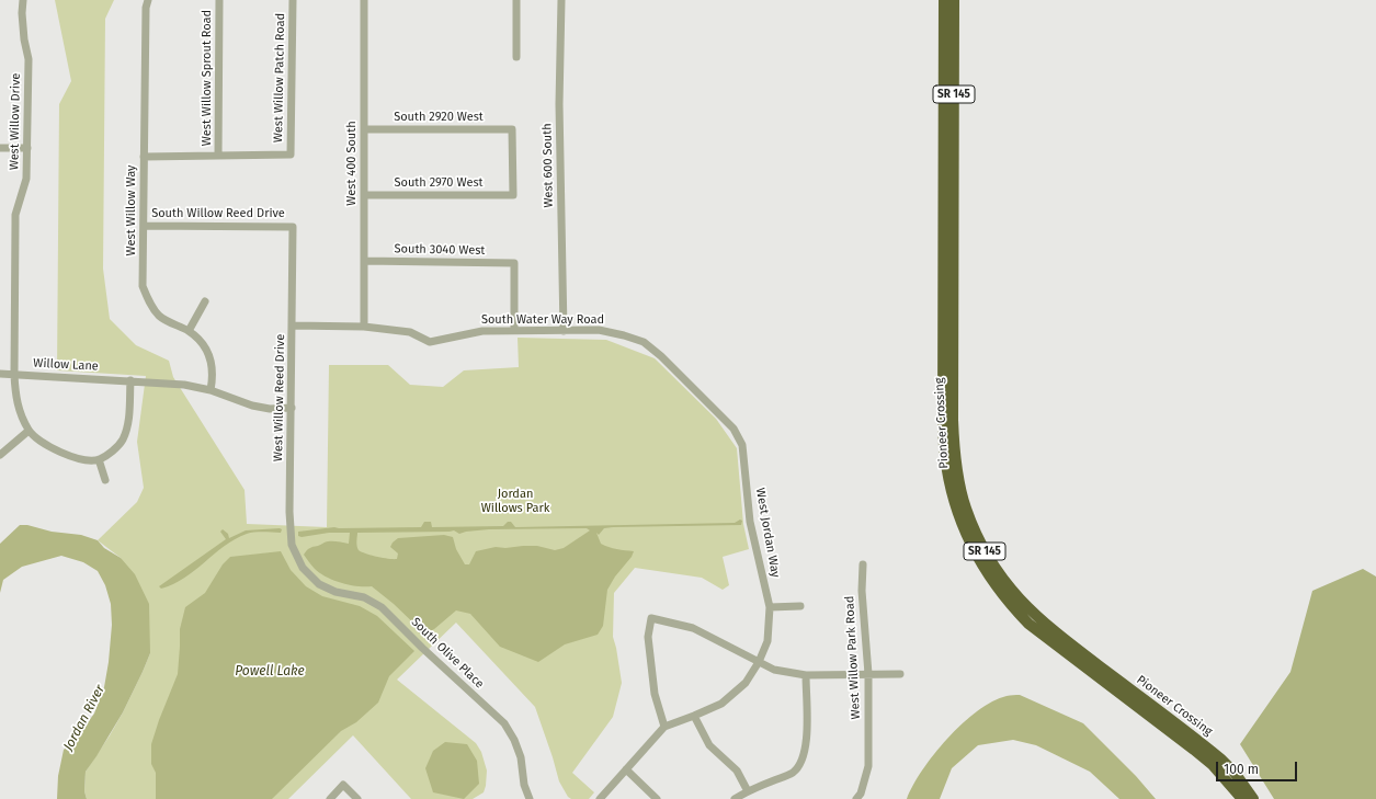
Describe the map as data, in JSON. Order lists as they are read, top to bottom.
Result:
{
  "streets": {
    "highway": ["SR 145", "Pioneer Crossing"],
    "street": [
      "West Willow Sprout Road",
      "West Willow Patch Road",
      "South 2920 West",
      "West Willow Drive",
      "West 400 South",
      "West 600 South",
      "South 2970 West",
      "West Willow Way",
      "South Willow Reed Drive",
      "South 3040 West",
      "South Water Way Road",
      "Willow Lane",
      "West Willow Reed Drive",
      "West Jordan Way",
      "South Olive Place",
      "West Willow Park Road"
    ]
  },
  "crossings": [
    ["West Willow Sprout Road", "West Willow Patch Road"],
    ["South 2920 West", "West 400 South"],
    ["South 2920 West", "South 2970 West"],
    ["West Willow Drive", "Willow Lane"],
    ["West 400 South", "South 2970 West"],
    ["West 400 South", "South 3040 West"],
    ["West 400 South", "South Water Way Road"],
    ["West 600 South", "South Water Way Road"],
    ["West Willow Way", "South Willow Reed Drive"],
    ["West Willow Way", "Willow Lane"],
    ["South Willow Reed Drive", "West Willow Reed Drive"],
    ["South 3040 West", "South Water Way Road"],
    ["South Water Way Road", "West Willow Reed Drive"],
    ["South Water Way Road", "West Jordan Way"],
    ["Willow Lane", "West Willow Reed Drive"],
    ["West Willow Reed Drive", "South Olive Place"]
  ],
  "water": ["Powell Lake", "Jordan River"],
  "parks": ["Jordan Willows Park"],
  "scale_bar": "100 m"
}
